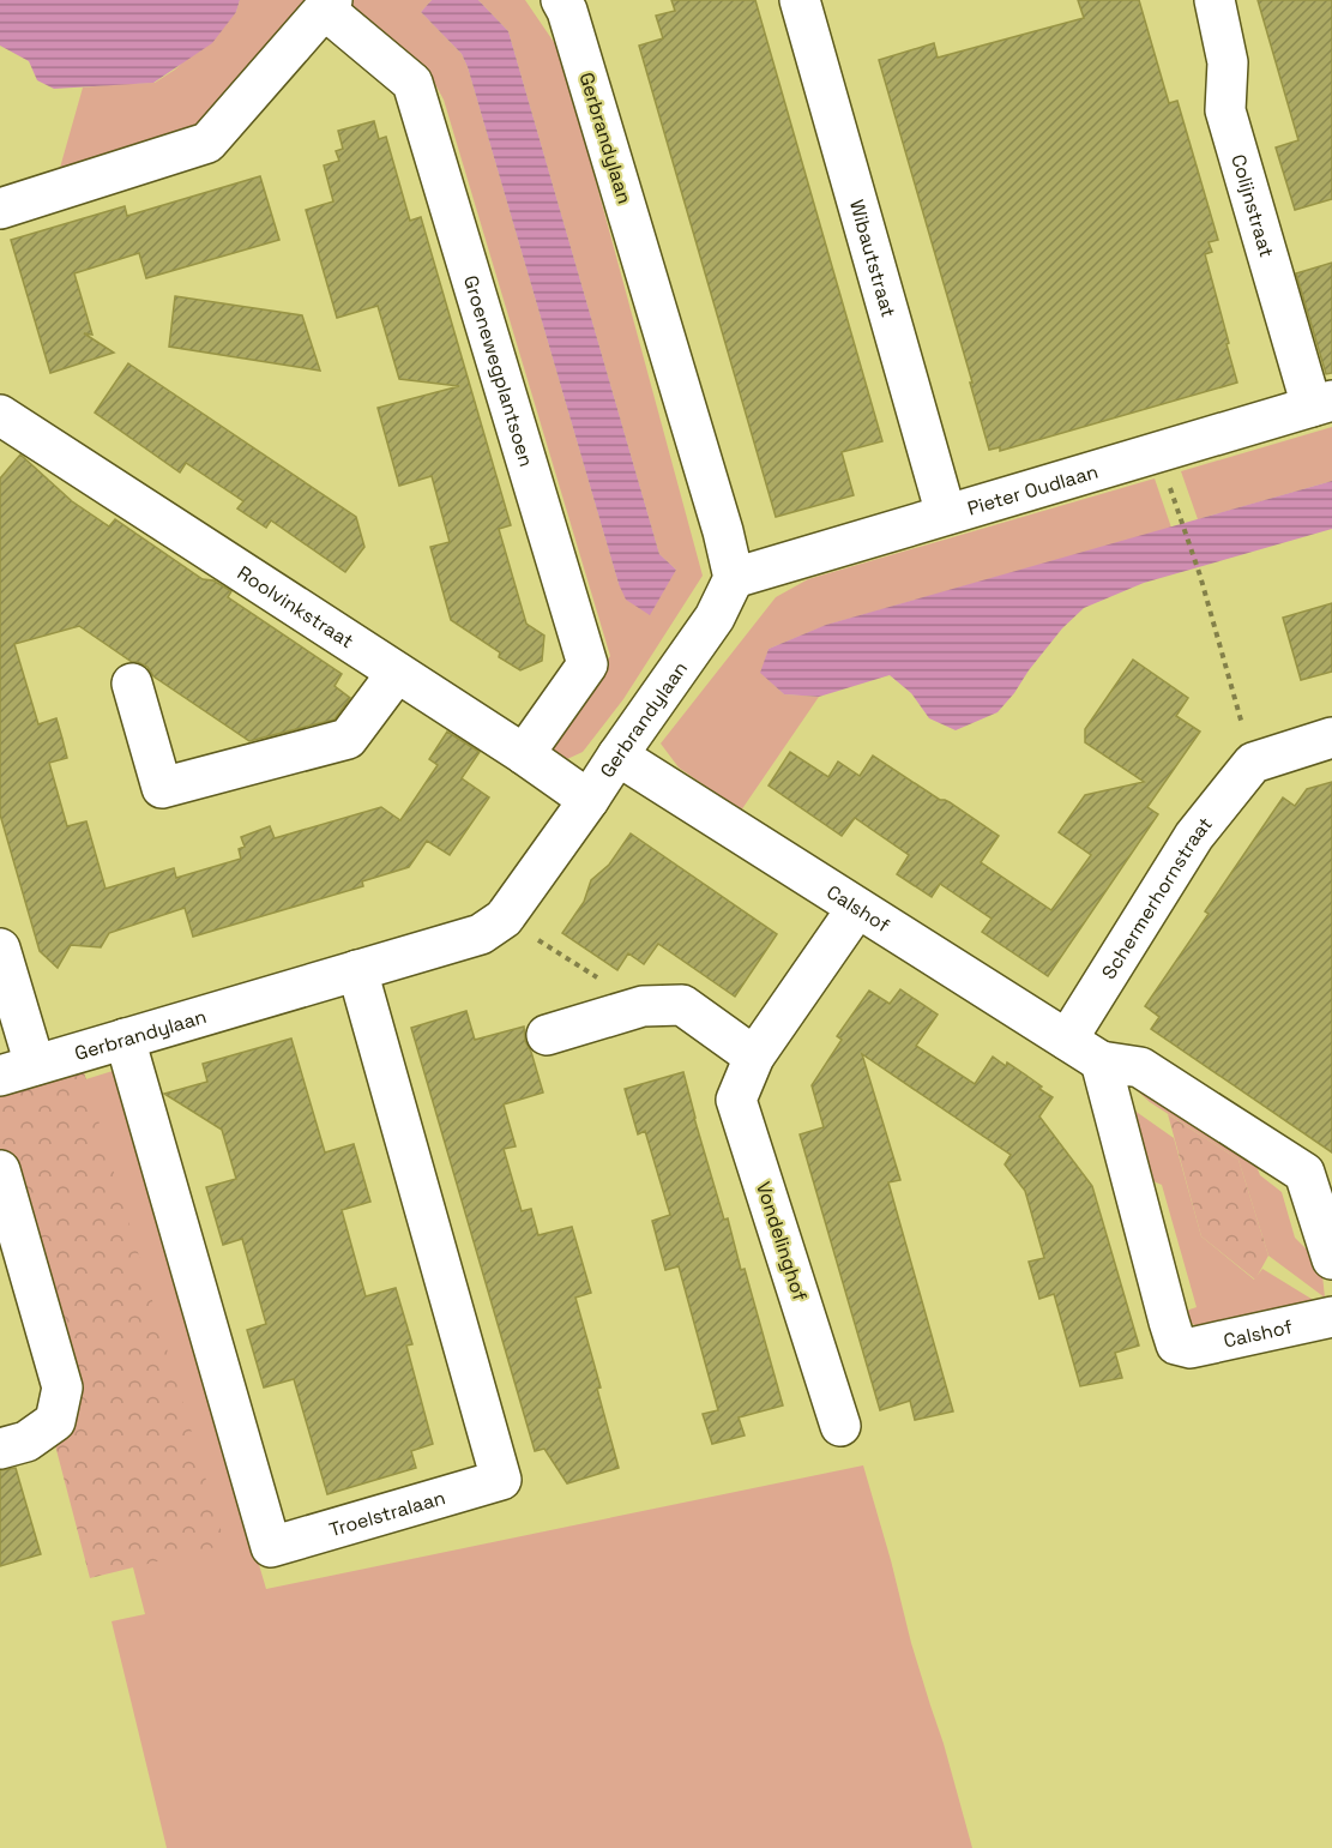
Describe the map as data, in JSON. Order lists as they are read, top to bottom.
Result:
{
  "streets": {
    "street": [
      "Gerbrandylaan",
      "Colijnstraat",
      "Wibautstraat",
      "Groenewegplantsoen",
      "Pieter Oudlaan",
      "Roolvinkstraat",
      "Schermerhornstraat",
      "Calshof",
      "Vondelinghof",
      "Troelstralaan"
    ]
  },
  "crossings": [
    ["Gerbrandylaan", "Pieter Oudlaan"],
    ["Gerbrandylaan", "Roolvinkstraat"],
    ["Gerbrandylaan", "Calshof"],
    ["Gerbrandylaan", "Troelstralaan"],
    ["Colijnstraat", "Pieter Oudlaan"],
    ["Wibautstraat", "Pieter Oudlaan"],
    ["Groenewegplantsoen", "Roolvinkstraat"],
    ["Schermerhornstraat", "Calshof"],
    ["Calshof", "Vondelinghof"]
  ]
}
